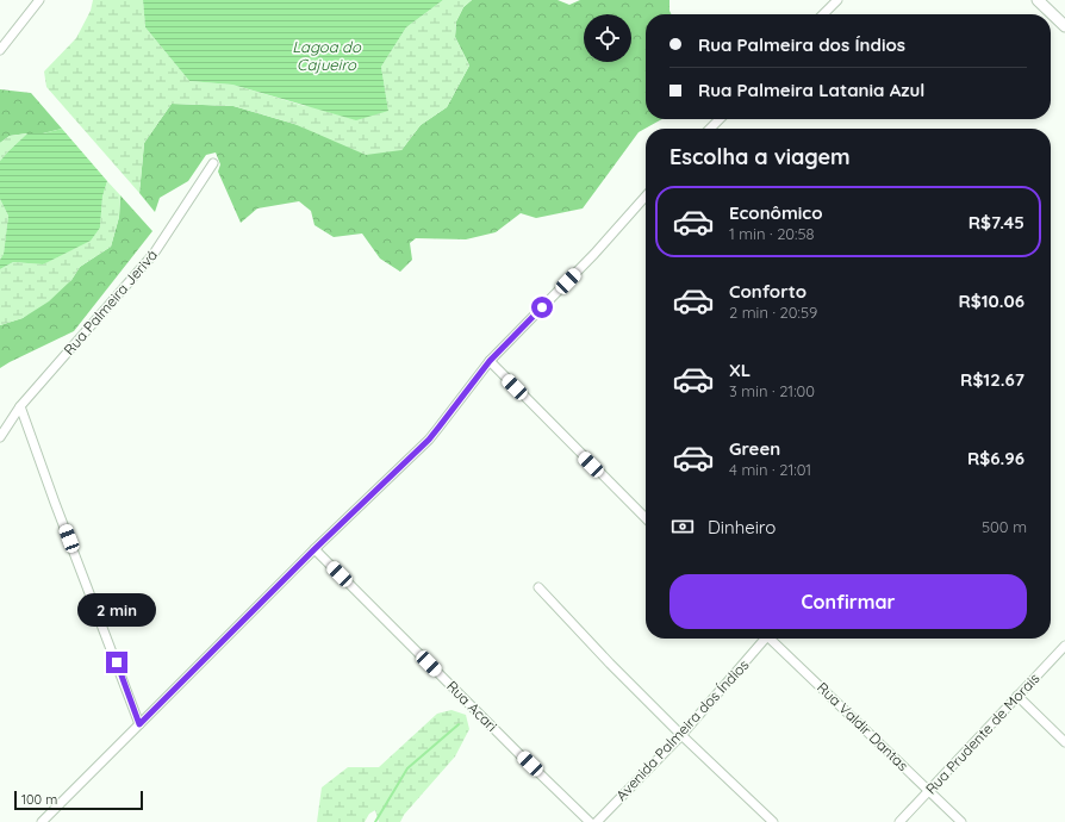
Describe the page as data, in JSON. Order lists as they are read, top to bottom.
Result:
{
  "streets": {
    "street": [
      "Rua Palmeira Jerivá",
      "Rua Acari",
      "Rua Valdir Dantas",
      "Avenida Palmeira dos Índios",
      "Rua Prudente de Morais"
    ]
  },
  "crossings": [
    ["Rua Valdir Dantas", "Rua Prudente de Morais"]
  ],
  "water": ["Lagoa do Cajueiro"],
  "scale_bar": "100 m",
  "page": {
    "banner": ["Rua Palmeira dos Índios", "Rua Palmeira Latania Azul"],
    "heading": "Escolha a viagem",
    "list": [
      {
        "name": "Econômico",
        "note": "1 min · 20:58",
        "value": "R$7.45"
      },
      {
        "name": "Conforto",
        "note": "2 min · 20:59",
        "value": "R$10.06"
      },
      {
        "name": "XL",
        "note": "3 min · 21:00",
        "value": "R$12.67"
      },
      {
        "name": "Green",
        "note": "4 min · 21:01",
        "value": "R$6.96"
      }
    ],
    "pay": ["Dinheiro", "500 m"],
    "buttons": "Confirmar",
    "bubble": "2 min",
    "scale": "100 m"
  }
}
